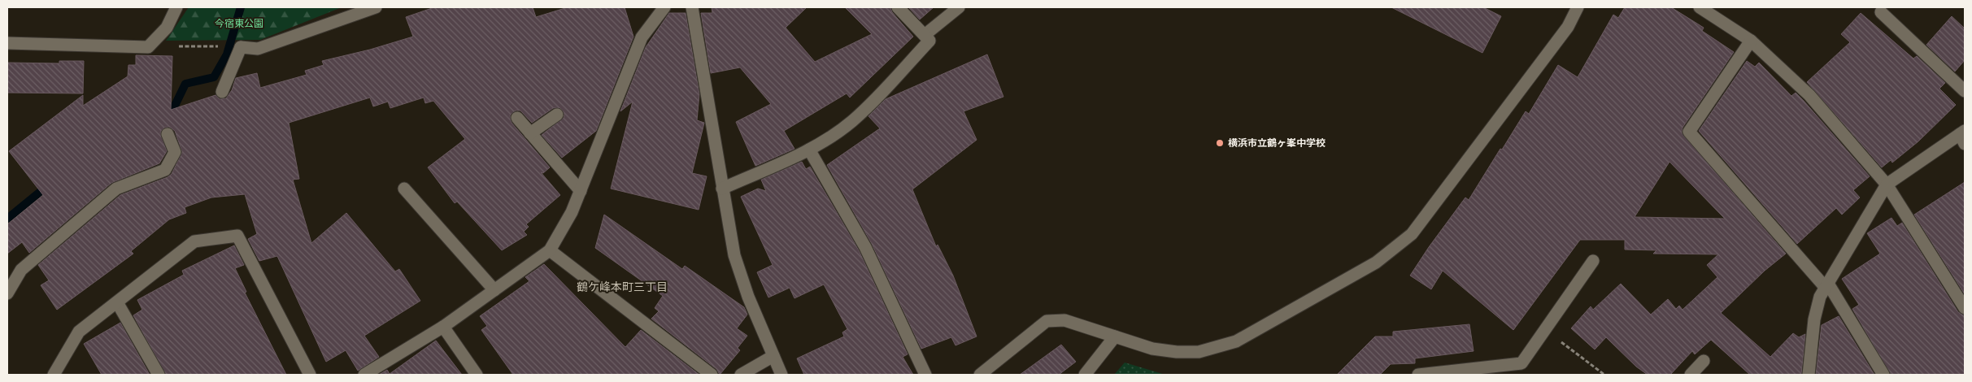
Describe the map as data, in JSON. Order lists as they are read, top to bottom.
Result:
{
  "districts": ["鶴ケ峰本町三丁目"],
  "parks": ["今宿東公園"],
  "places": ["横浜市立鶴ヶ峯中学校"]
}
